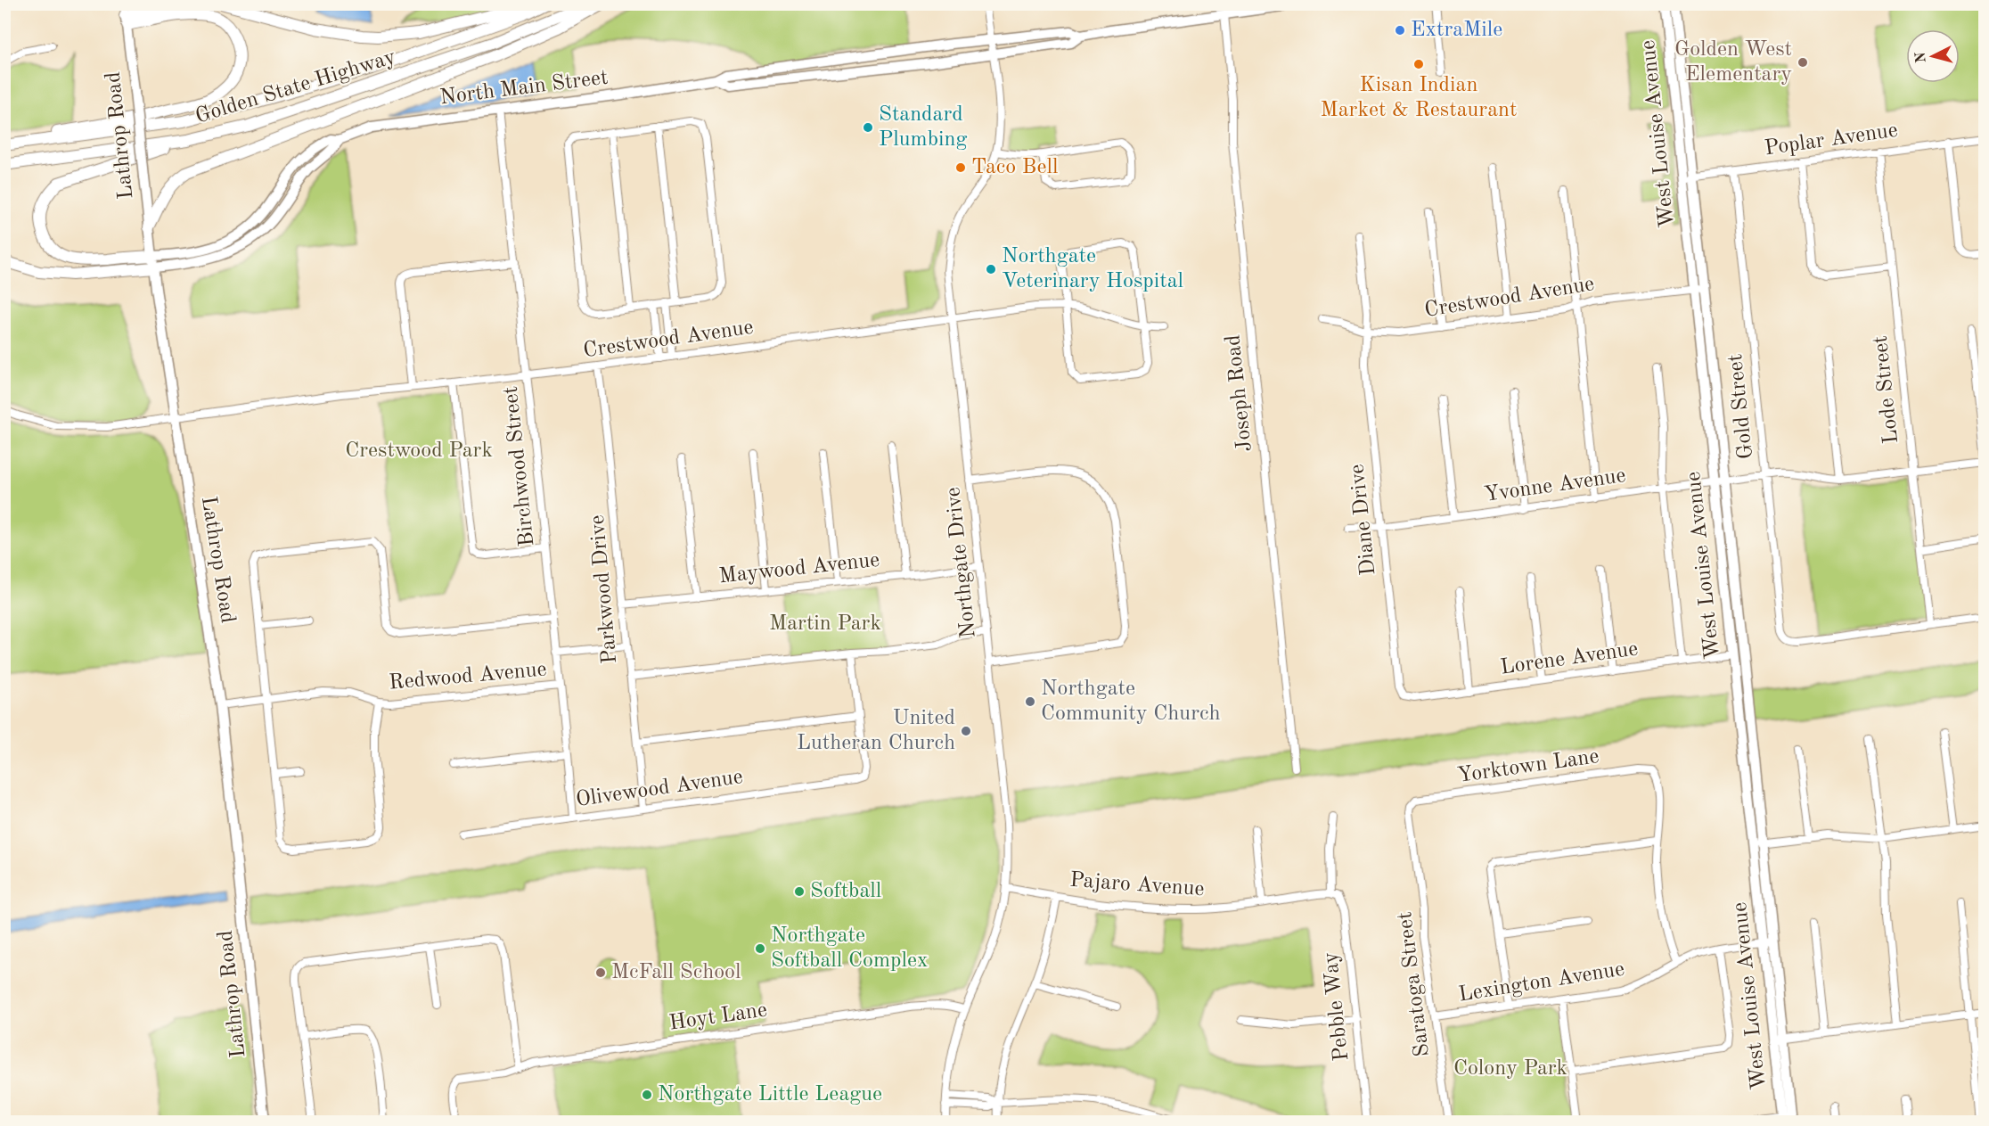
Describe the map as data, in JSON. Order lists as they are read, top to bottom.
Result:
{
  "streets": {
    "highway": ["Golden State Highway"],
    "main road": ["North Main Street", "West Louise Avenue", "Lathrop Road"],
    "street": [
      "Poplar Avenue",
      "Crestwood Avenue",
      "Lode Street",
      "Joseph Road",
      "Gold Street",
      "Birchwood Street",
      "Yvonne Avenue",
      "Diane Drive",
      "Northgate Drive",
      "Maywood Avenue",
      "Parkwood Drive",
      "Lorene Avenue",
      "Redwood Avenue",
      "Yorktown Lane",
      "Olivewood Avenue",
      "Pajaro Avenue",
      "Lexington Avenue",
      "Saratoga Street",
      "Pebble Way",
      "Hoyt Lane"
    ]
  },
  "crossings": [
    ["North Main Street", "Lathrop Road"],
    ["North Main Street", "Joseph Road"],
    ["North Main Street", "Birchwood Street"],
    ["North Main Street", "Northgate Drive"],
    ["West Louise Avenue", "Poplar Avenue"],
    ["West Louise Avenue", "Crestwood Avenue"],
    ["West Louise Avenue", "Yvonne Avenue"],
    ["West Louise Avenue", "Lorene Avenue"],
    ["West Louise Avenue", "Lexington Avenue"],
    ["Lathrop Road", "Crestwood Avenue"],
    ["Lathrop Road", "Redwood Avenue"],
    ["Poplar Avenue", "Lode Street"],
    ["Poplar Avenue", "Gold Street"],
    ["Crestwood Avenue", "Birchwood Street"],
    ["Crestwood Avenue", "Diane Drive"],
    ["Crestwood Avenue", "Northgate Drive"],
    ["Crestwood Avenue", "Parkwood Drive"],
    ["Lode Street", "Gold Street"],
    ["Lode Street", "Yvonne Avenue"],
    ["Gold Street", "Yvonne Avenue"],
    ["Birchwood Street", "Redwood Avenue"],
    ["Birchwood Street", "Olivewood Avenue"],
    ["Yvonne Avenue", "Diane Drive"],
    ["Diane Drive", "Lorene Avenue"],
    ["Northgate Drive", "Maywood Avenue"],
    ["Northgate Drive", "Pajaro Avenue"],
    ["Northgate Drive", "Hoyt Lane"],
    ["Maywood Avenue", "Parkwood Drive"],
    ["Parkwood Drive", "Olivewood Avenue"],
    ["Yorktown Lane", "Saratoga Street"],
    ["Pajaro Avenue", "Pebble Way"],
    ["Lexington Avenue", "Saratoga Street"]
  ],
  "parks": ["Crestwood Park", "Martin Park", "Colony Park"],
  "places": [
    "ExtraMile",
    "Golden West Elementary",
    "Kisan Indian Market & Restaurant",
    "Standard Plumbing",
    "Taco Bell",
    "Northgate Veterinary Hospital",
    "Northgate Community Church",
    "United Lutheran Church",
    "Softball",
    "Northgate Softball Complex",
    "McFall School",
    "Northgate Little League"
  ],
  "north": "left"
}
